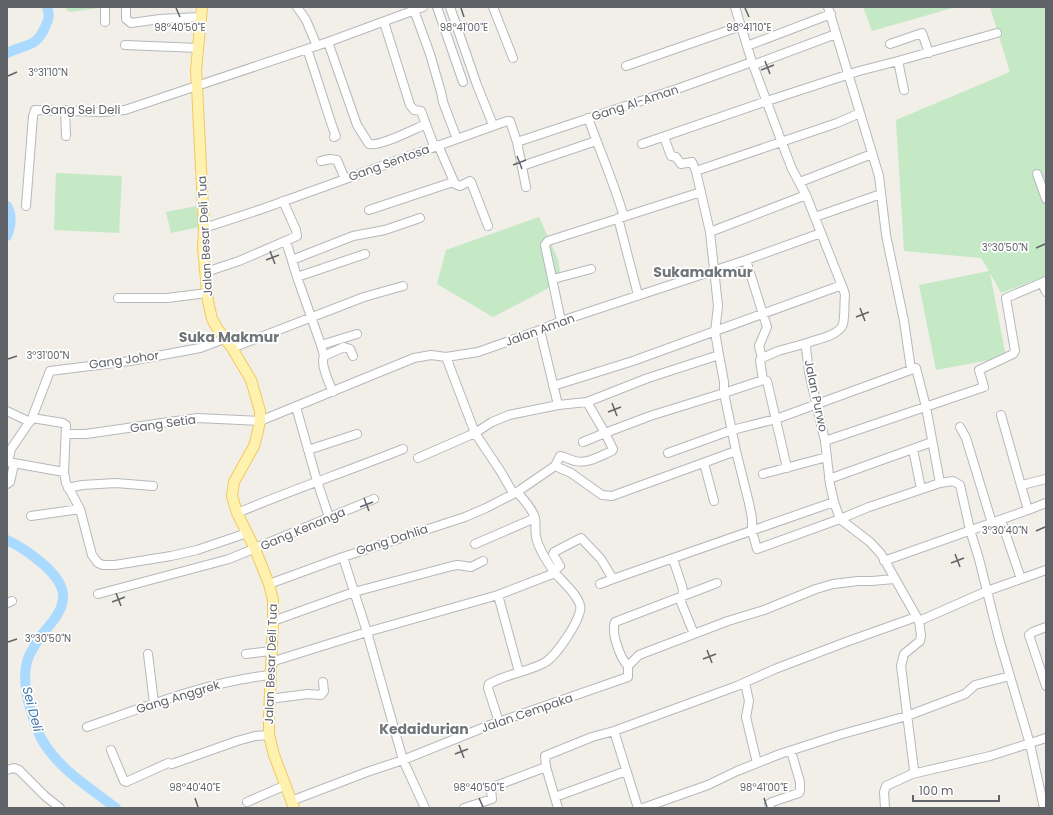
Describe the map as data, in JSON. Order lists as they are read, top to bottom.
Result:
{
  "streets": {
    "main road": ["Jalan Besar Deli Tua"],
    "street": [
      "Gang Al-Aman",
      "Gang Sei Deli",
      "Gang Sentosa",
      "Jalan Aman",
      "Gang Johor",
      "Jalan Purwo",
      "Gang Setia",
      "Gang Kenanga",
      "Gang Dahlia",
      "Gang Anggrek",
      "Jalan Cempaka"
    ]
  },
  "crossings": [
    ["Gang Al-Aman", "Gang Sentosa"],
    ["Gang Al-Aman", "Jalan Purwo"],
    ["Gang Sei Deli", "Jalan Besar Deli Tua"],
    ["Gang Sentosa", "Jalan Besar Deli Tua"],
    ["Jalan Besar Deli Tua", "Jalan Aman"],
    ["Jalan Besar Deli Tua", "Gang Johor"],
    ["Jalan Besar Deli Tua", "Gang Setia"],
    ["Jalan Besar Deli Tua", "Gang Kenanga"],
    ["Jalan Besar Deli Tua", "Gang Dahlia"],
    ["Jalan Besar Deli Tua", "Gang Anggrek"],
    ["Jalan Besar Deli Tua", "Jalan Cempaka"],
    ["Jalan Aman", "Jalan Purwo"],
    ["Jalan Aman", "Gang Setia"]
  ],
  "districts": ["Sukamakmur", "Suka Makmur", "Kedaidurian"],
  "water": ["Sei Deli"],
  "scale_bar": "100 m",
  "coordinates": [
    "98°41'10\"E",
    "98°40'50\"E",
    "98°41'00\"E",
    "3°31'10\"N",
    "3°30'50\"N",
    "3°31'00\"N",
    "3°30'40\"N",
    "98°40'40\"E"
  ]
}
